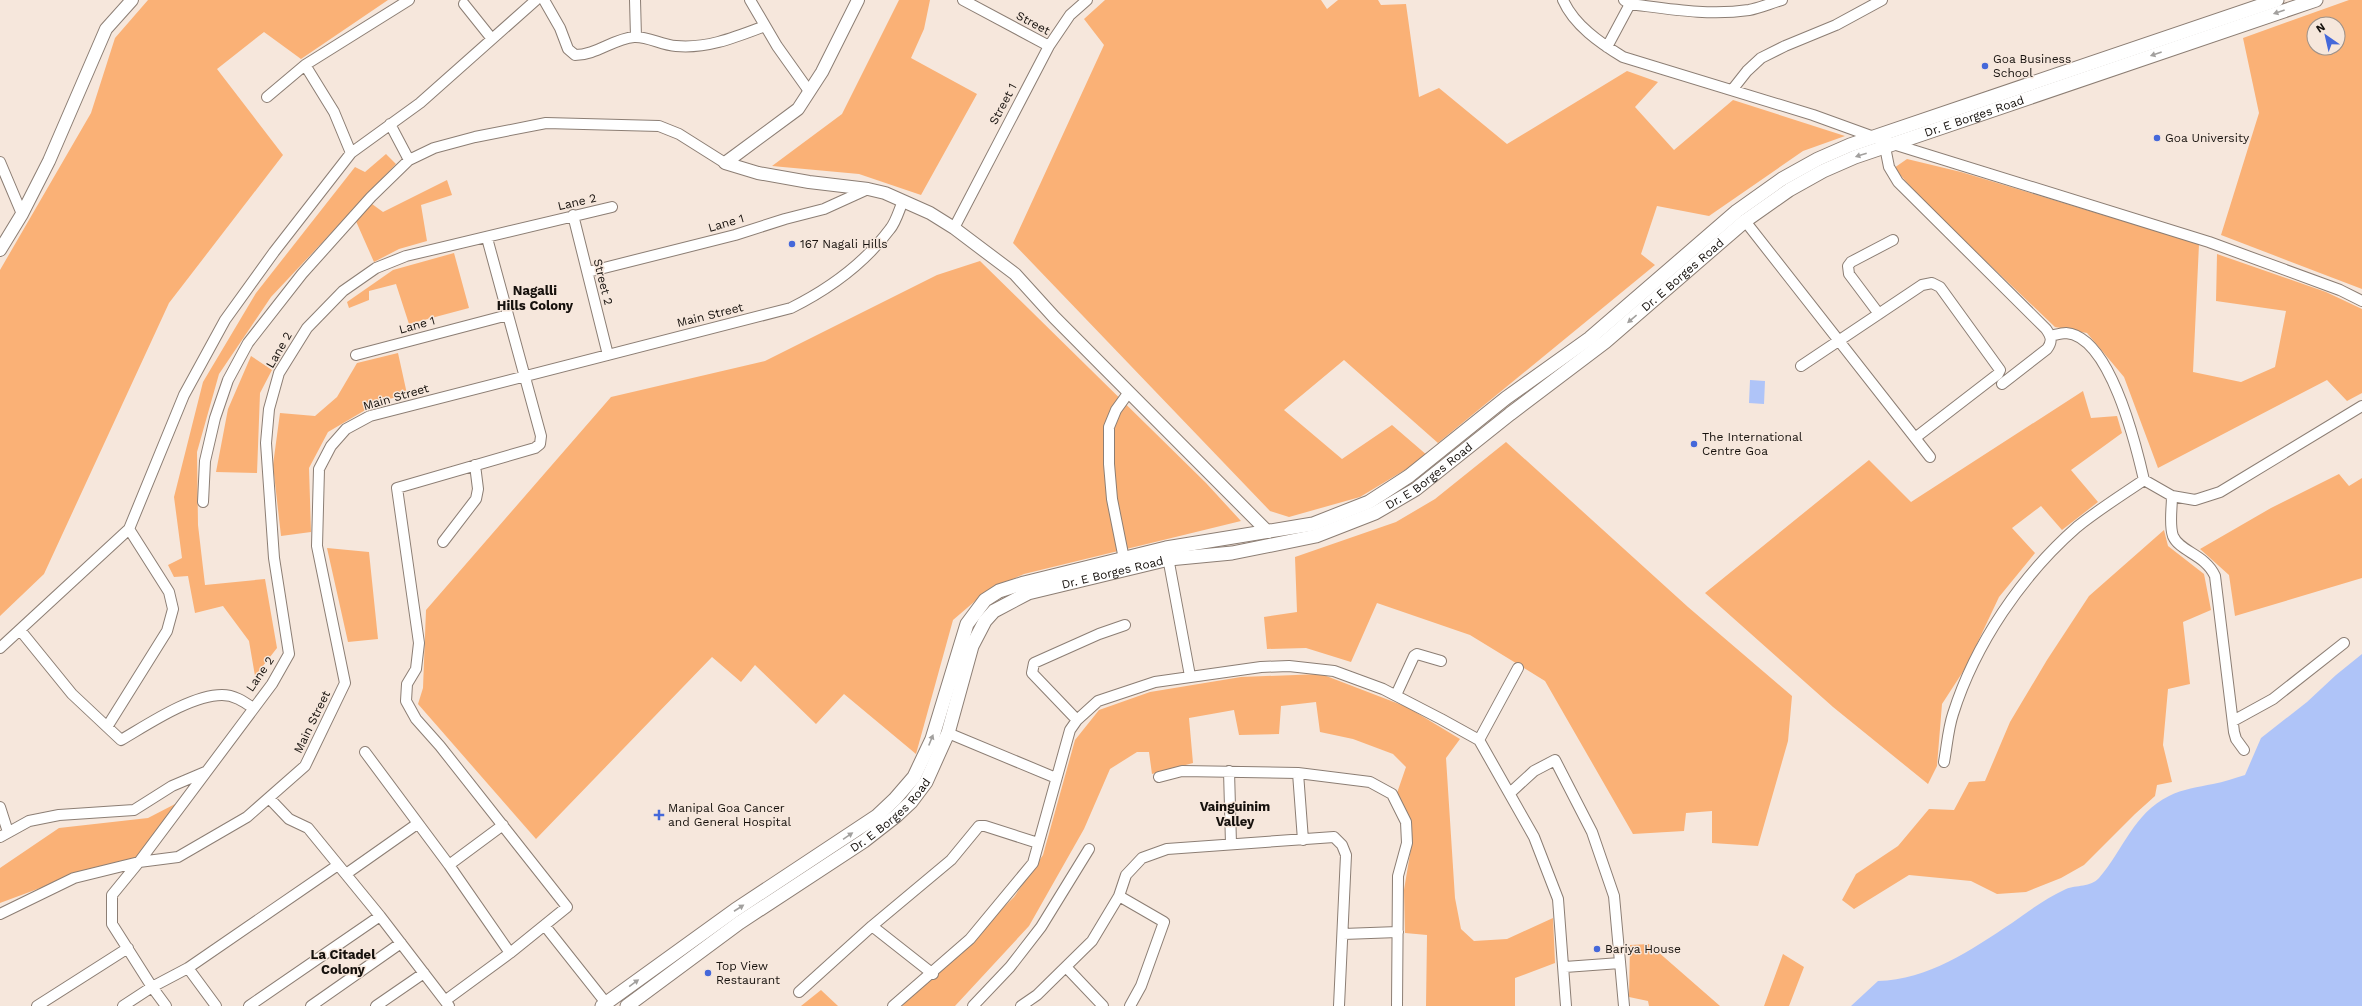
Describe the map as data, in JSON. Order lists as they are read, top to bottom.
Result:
{
  "streets": {
    "main road": ["Dr. E Borges Road"],
    "street": [
      "Street",
      "Street 1",
      "Lane 2",
      "Lane 1",
      "Street 2",
      "Main Street"
    ]
  },
  "crossings": [
    ["Street", "Street 1"],
    ["Lane 2", "Street 2"],
    ["Lane 2", "Main Street"],
    ["Lane 1", "Street 2"],
    ["Street 2", "Main Street"]
  ],
  "districts": ["Nagalli Hills Colony", "Vainguinim Valley", "La Citadel Colony"],
  "places": {
    "other": [
      "Goa Business School",
      "Goa University",
      "167 Nagali Hills",
      "The International Centre Goa",
      "Bariya House",
      "Top View Restaurant"
    ],
    "health": ["Manipal Goa Cancer and General Hospital"]
  },
  "north": "top left"
}
